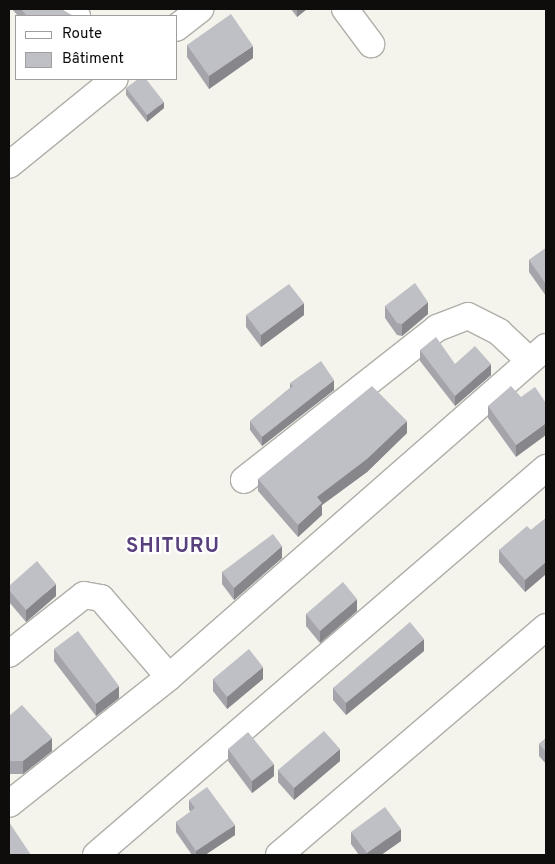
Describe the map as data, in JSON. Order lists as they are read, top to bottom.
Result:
{
  "districts": ["SHITURU"],
  "legend": ["Route", "Bâtiment"]
}
